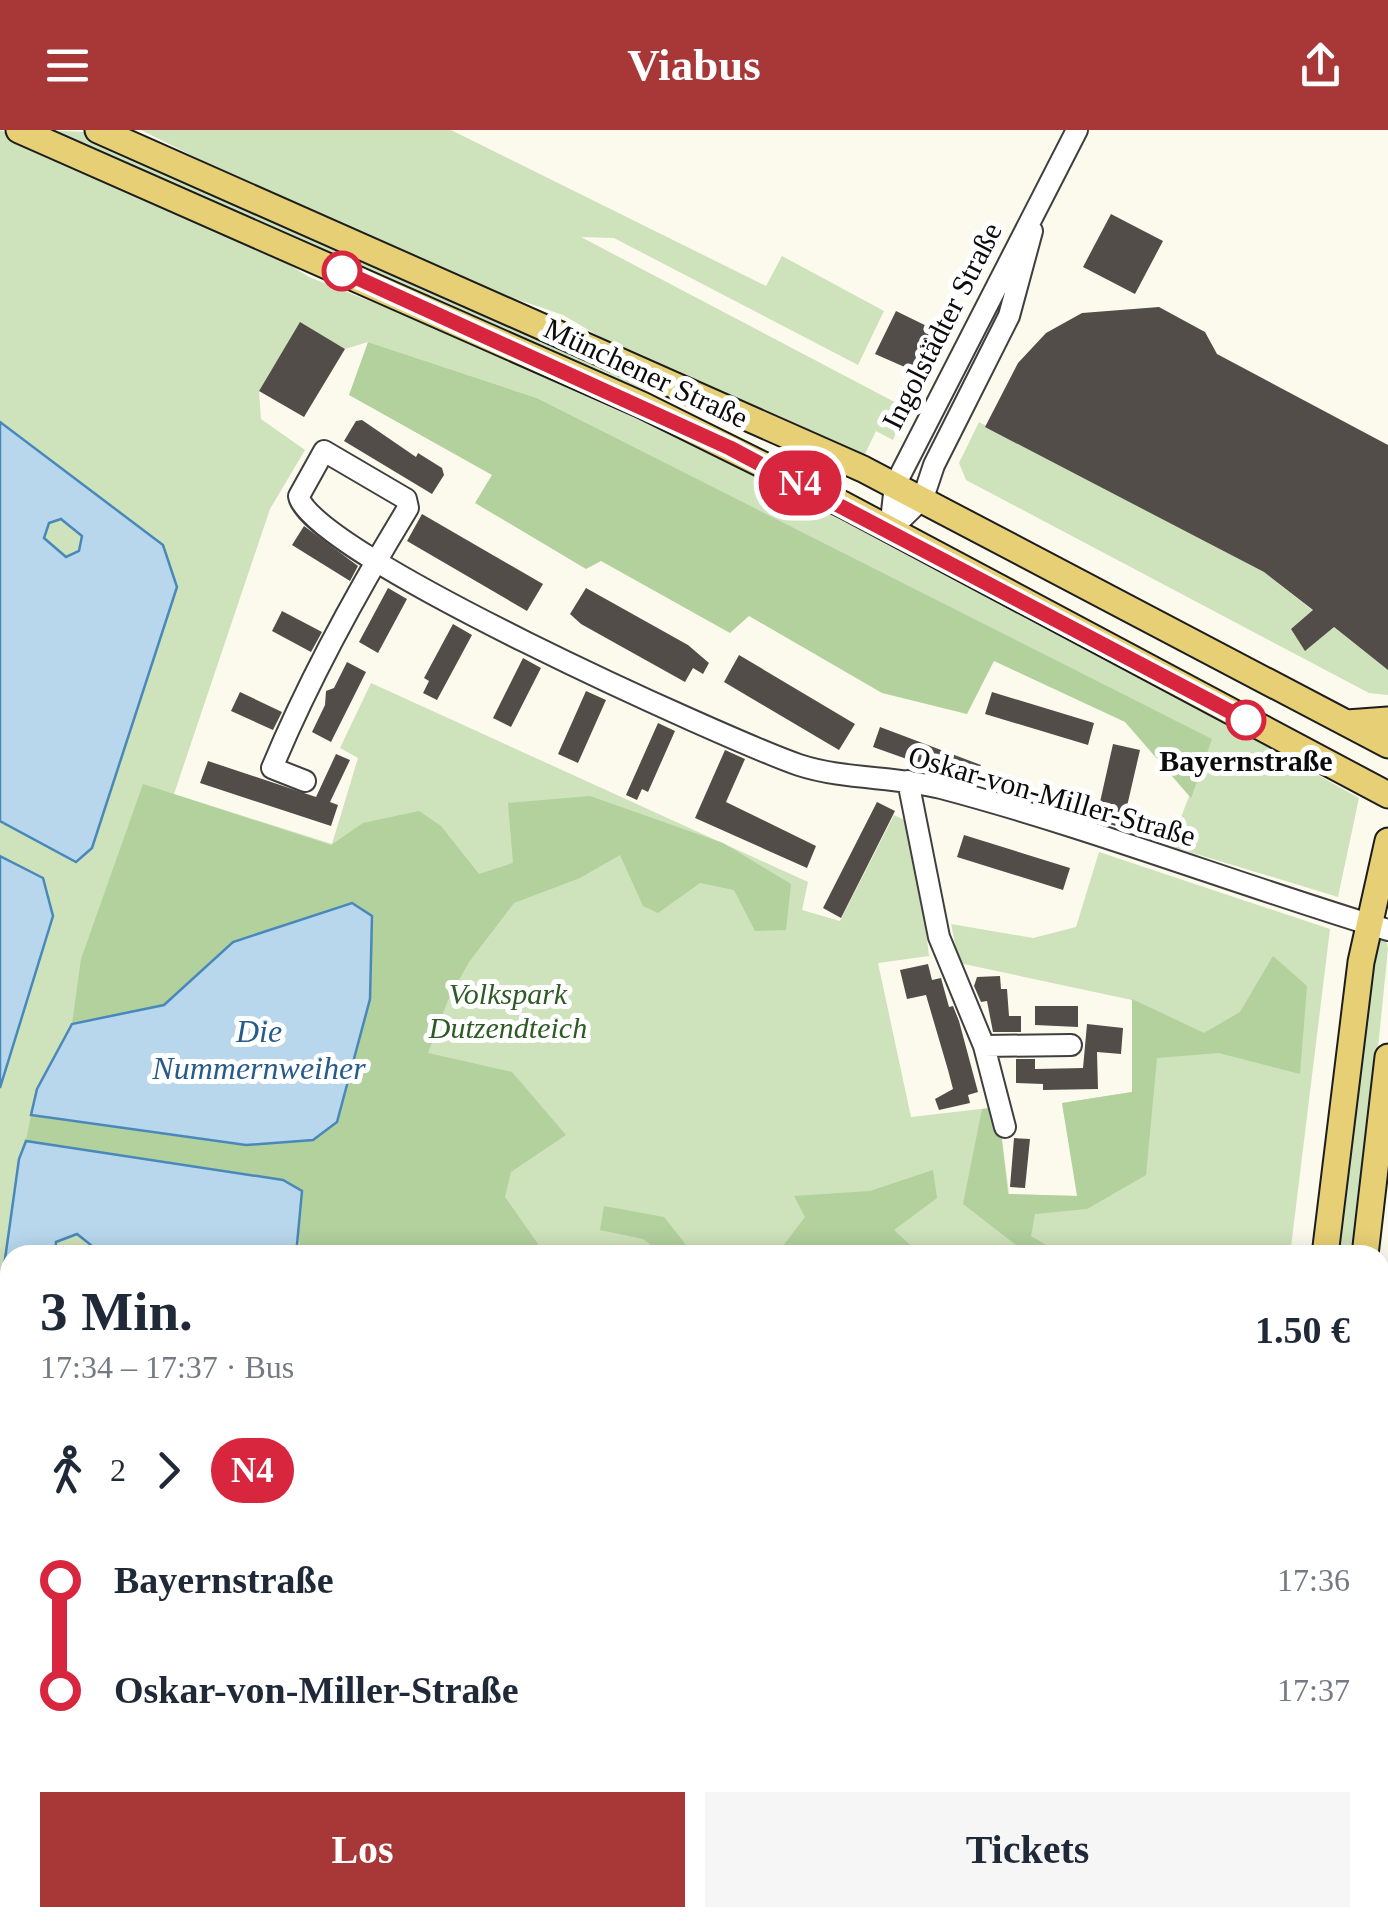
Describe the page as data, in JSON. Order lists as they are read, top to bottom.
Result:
{
  "streets": {
    "main road": ["Münchener Straße"],
    "street": ["Ingolstädter Straße", "Oskar-von-Miller-Straße"]
  },
  "crossings": [
    ["Ingolstädter Straße", "Münchener Straße"]
  ],
  "water": ["Die Nummernweiher"],
  "parks": ["Volkspark Dutzendteich"],
  "places": ["Bayernstraße"],
  "lines": ["bus line N4"],
  "page": {
    "header": "Viabus",
    "on_map": "N4",
    "heading": ["3 Min.", "17:34 – 17:37 · Bus", "1.50 €"],
    "legs": ["2", "N4"],
    "list": [
      {
        "name": "Bayernstraße",
        "value": "17:36"
      },
      {
        "name": "Oskar-von-Miller-Straße",
        "value": "17:37"
      }
    ],
    "buttons": ["Los", "Tickets"]
  }
}
